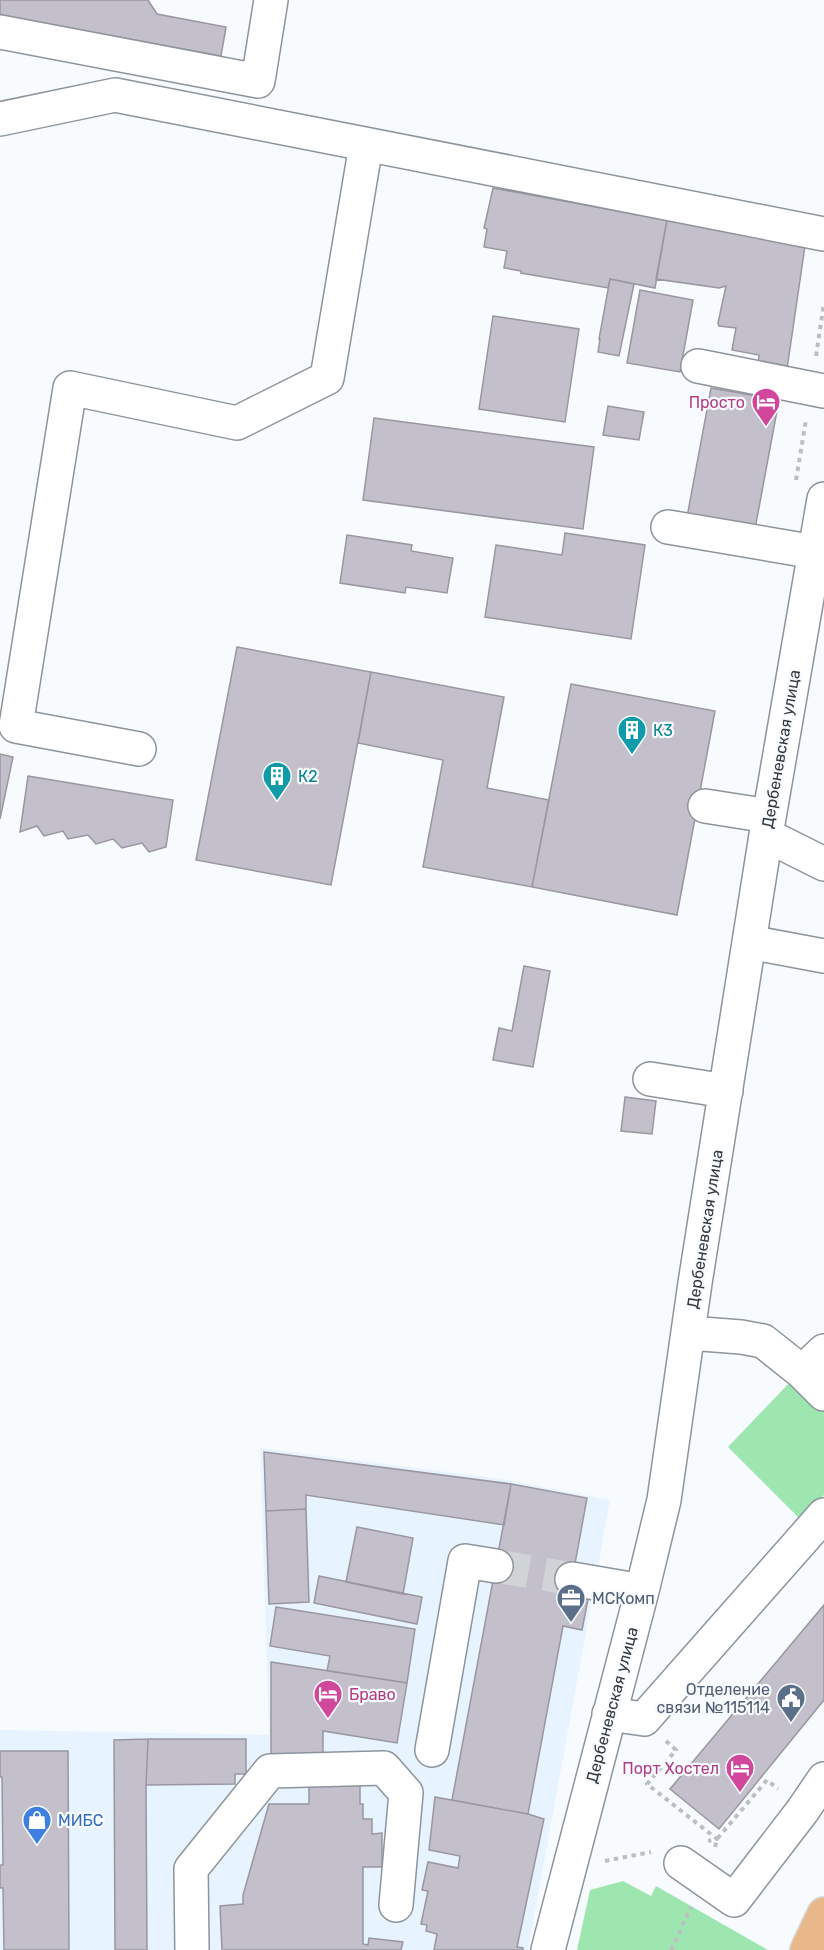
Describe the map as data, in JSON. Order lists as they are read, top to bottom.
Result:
{
  "streets": {
    "street": ["Дербеневская улица"]
  },
  "places": {
    "hotel": ["Просто", "Браво", "Порт Хостел"],
    "building": ["К3", "К2"],
    "office": ["МСКомп"],
    "public building": ["Отделение связи №115114"],
    "shop": ["МИБС"]
  }
}
